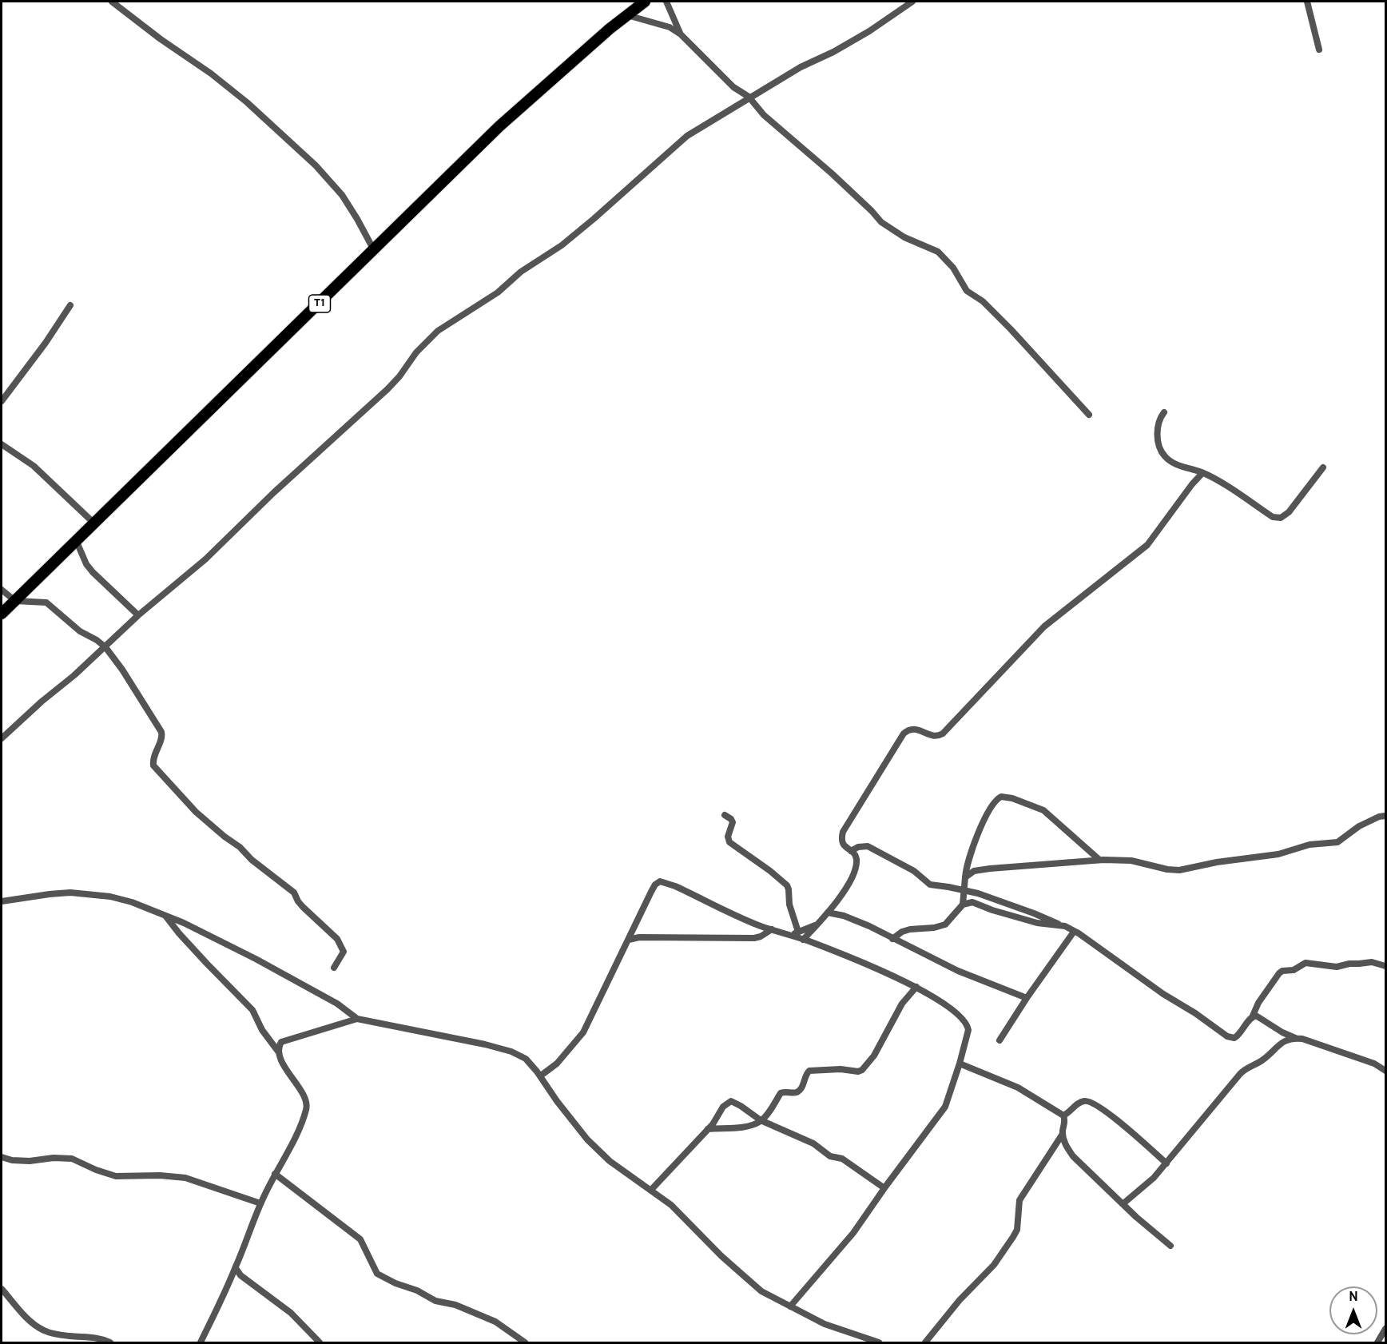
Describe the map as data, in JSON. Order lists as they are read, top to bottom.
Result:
{
  "streets": {
    "highway": ["T1"]
  },
  "north": "top"
}
